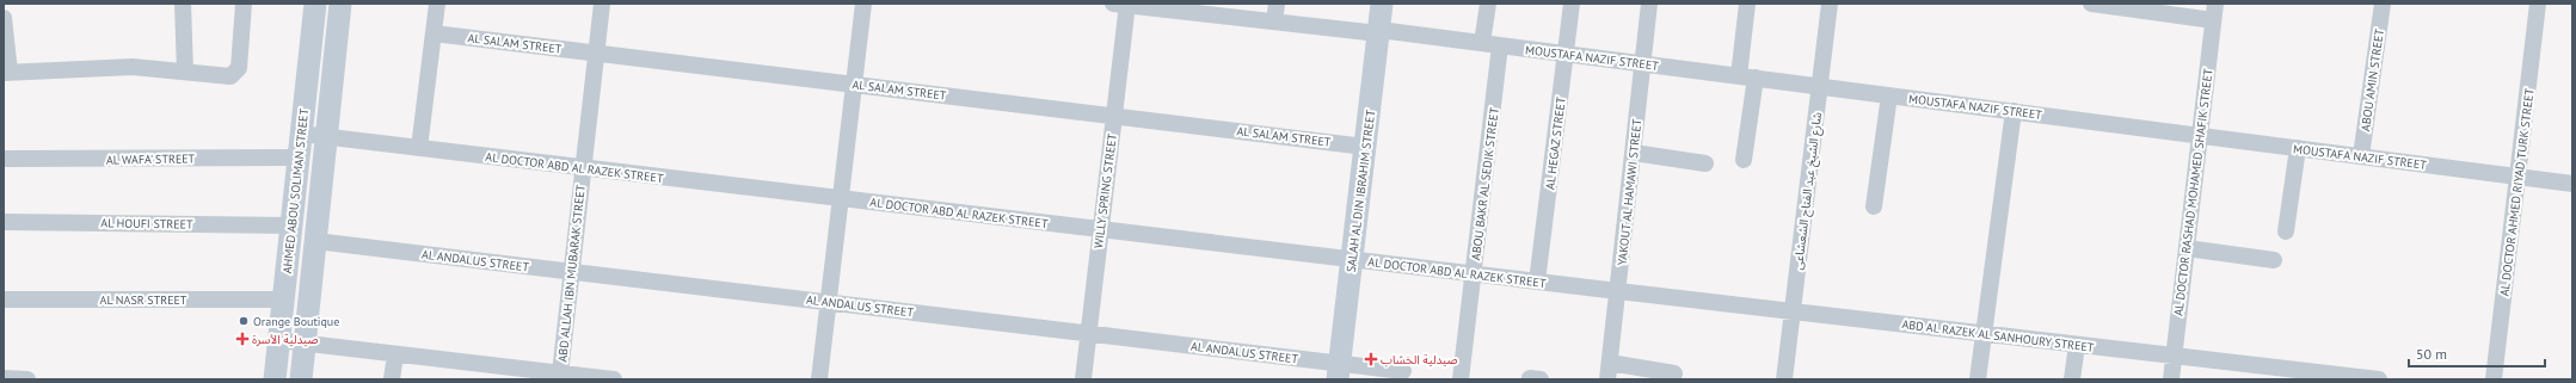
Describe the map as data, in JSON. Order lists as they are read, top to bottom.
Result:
{
  "streets": {
    "main road": ["AHMED ABOU SOLIMAN STREET", "SALAH AL DIN IBRAHIM STREET"],
    "street": [
      "AL SALAM STREET",
      "MOUSTAFA NAZIF STREET",
      "ABOU AMIN STREET",
      "AL HEGAZ STREET",
      "AL WAFA' STREET",
      "AL DOCTOR ABD AL RAZEK STREET",
      "ABOU BAKR AL SEDIK STREET",
      "WILLY SPRING STREET",
      "شارع الشيخ عبد الفتاح الشعشاعى",
      "YAKOUT AL HAMAWI STREET",
      "AL DOCTOR RASHAD MOHAMED SHAFIK STREET",
      "AL DOCTOR AHMED RIYAD TURK STREET",
      "AL HOUFI STREET",
      "AL ANDALUS STREET",
      "ABD ALLAH IBN MUBARAK STREET",
      "AL NASR STREET",
      "ABD AL RAZEK AL SANHOURY STREET"
    ]
  },
  "crossings": [
    ["AL SALAM STREET", "WILLY SPRING STREET"],
    ["AL SALAM STREET", "SALAH AL DIN IBRAHIM STREET"],
    ["AL SALAM STREET", "ABD ALLAH IBN MUBARAK STREET"],
    ["MOUSTAFA NAZIF STREET", "ABOU AMIN STREET"],
    ["MOUSTAFA NAZIF STREET", "AL HEGAZ STREET"],
    ["MOUSTAFA NAZIF STREET", "ABOU BAKR AL SEDIK STREET"],
    ["MOUSTAFA NAZIF STREET", "WILLY SPRING STREET"],
    ["MOUSTAFA NAZIF STREET", "SALAH AL DIN IBRAHIM STREET"],
    ["MOUSTAFA NAZIF STREET", "شارع الشيخ عبد الفتاح الشعشاعى"],
    ["MOUSTAFA NAZIF STREET", "YAKOUT AL HAMAWI STREET"],
    ["MOUSTAFA NAZIF STREET", "AL DOCTOR RASHAD MOHAMED SHAFIK STREET"],
    ["MOUSTAFA NAZIF STREET", "AL DOCTOR AHMED RIYAD TURK STREET"],
    ["AL HEGAZ STREET", "AL DOCTOR ABD AL RAZEK STREET"],
    ["AL WAFA' STREET", "AHMED ABOU SOLIMAN STREET"],
    ["AL DOCTOR ABD AL RAZEK STREET", "ABOU BAKR AL SEDIK STREET"],
    ["AL DOCTOR ABD AL RAZEK STREET", "AHMED ABOU SOLIMAN STREET"],
    ["AL DOCTOR ABD AL RAZEK STREET", "WILLY SPRING STREET"],
    ["AL DOCTOR ABD AL RAZEK STREET", "SALAH AL DIN IBRAHIM STREET"],
    ["AL DOCTOR ABD AL RAZEK STREET", "YAKOUT AL HAMAWI STREET"],
    ["AL DOCTOR ABD AL RAZEK STREET", "ABD ALLAH IBN MUBARAK STREET"],
    ["AL DOCTOR ABD AL RAZEK STREET", "ABD AL RAZEK AL SANHOURY STREET"],
    ["AHMED ABOU SOLIMAN STREET", "AL HOUFI STREET"],
    ["AHMED ABOU SOLIMAN STREET", "AL NASR STREET"],
    ["WILLY SPRING STREET", "AL ANDALUS STREET"],
    ["SALAH AL DIN IBRAHIM STREET", "AL ANDALUS STREET"],
    ["شارع الشيخ عبد الفتاح الشعشاعى", "ABD AL RAZEK AL SANHOURY STREET"],
    ["YAKOUT AL HAMAWI STREET", "ABD AL RAZEK AL SANHOURY STREET"],
    ["AL DOCTOR RASHAD MOHAMED SHAFIK STREET", "ABD AL RAZEK AL SANHOURY STREET"],
    ["AL ANDALUS STREET", "ABD ALLAH IBN MUBARAK STREET"]
  ],
  "places": {
    "other": ["Orange Boutique"],
    "health": ["صيدلية الأسرة", "صيدلية الخشاب"]
  },
  "scale_bar": "50 m"
}
